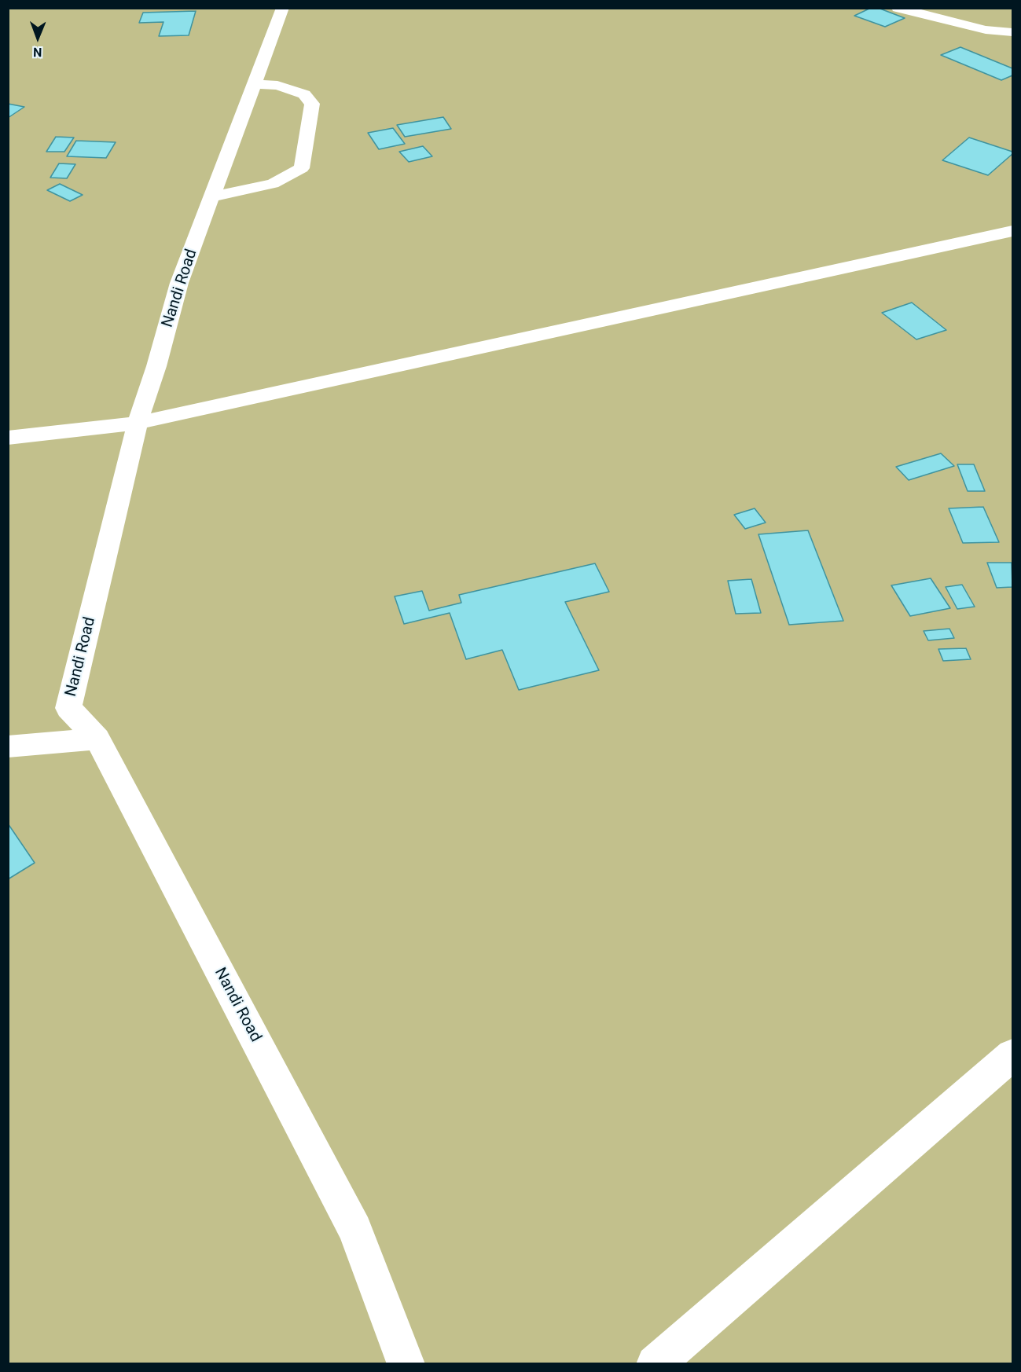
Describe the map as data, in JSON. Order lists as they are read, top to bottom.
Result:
{
  "streets": {
    "street": ["Nandi Road"]
  },
  "north": "bottom"
}
